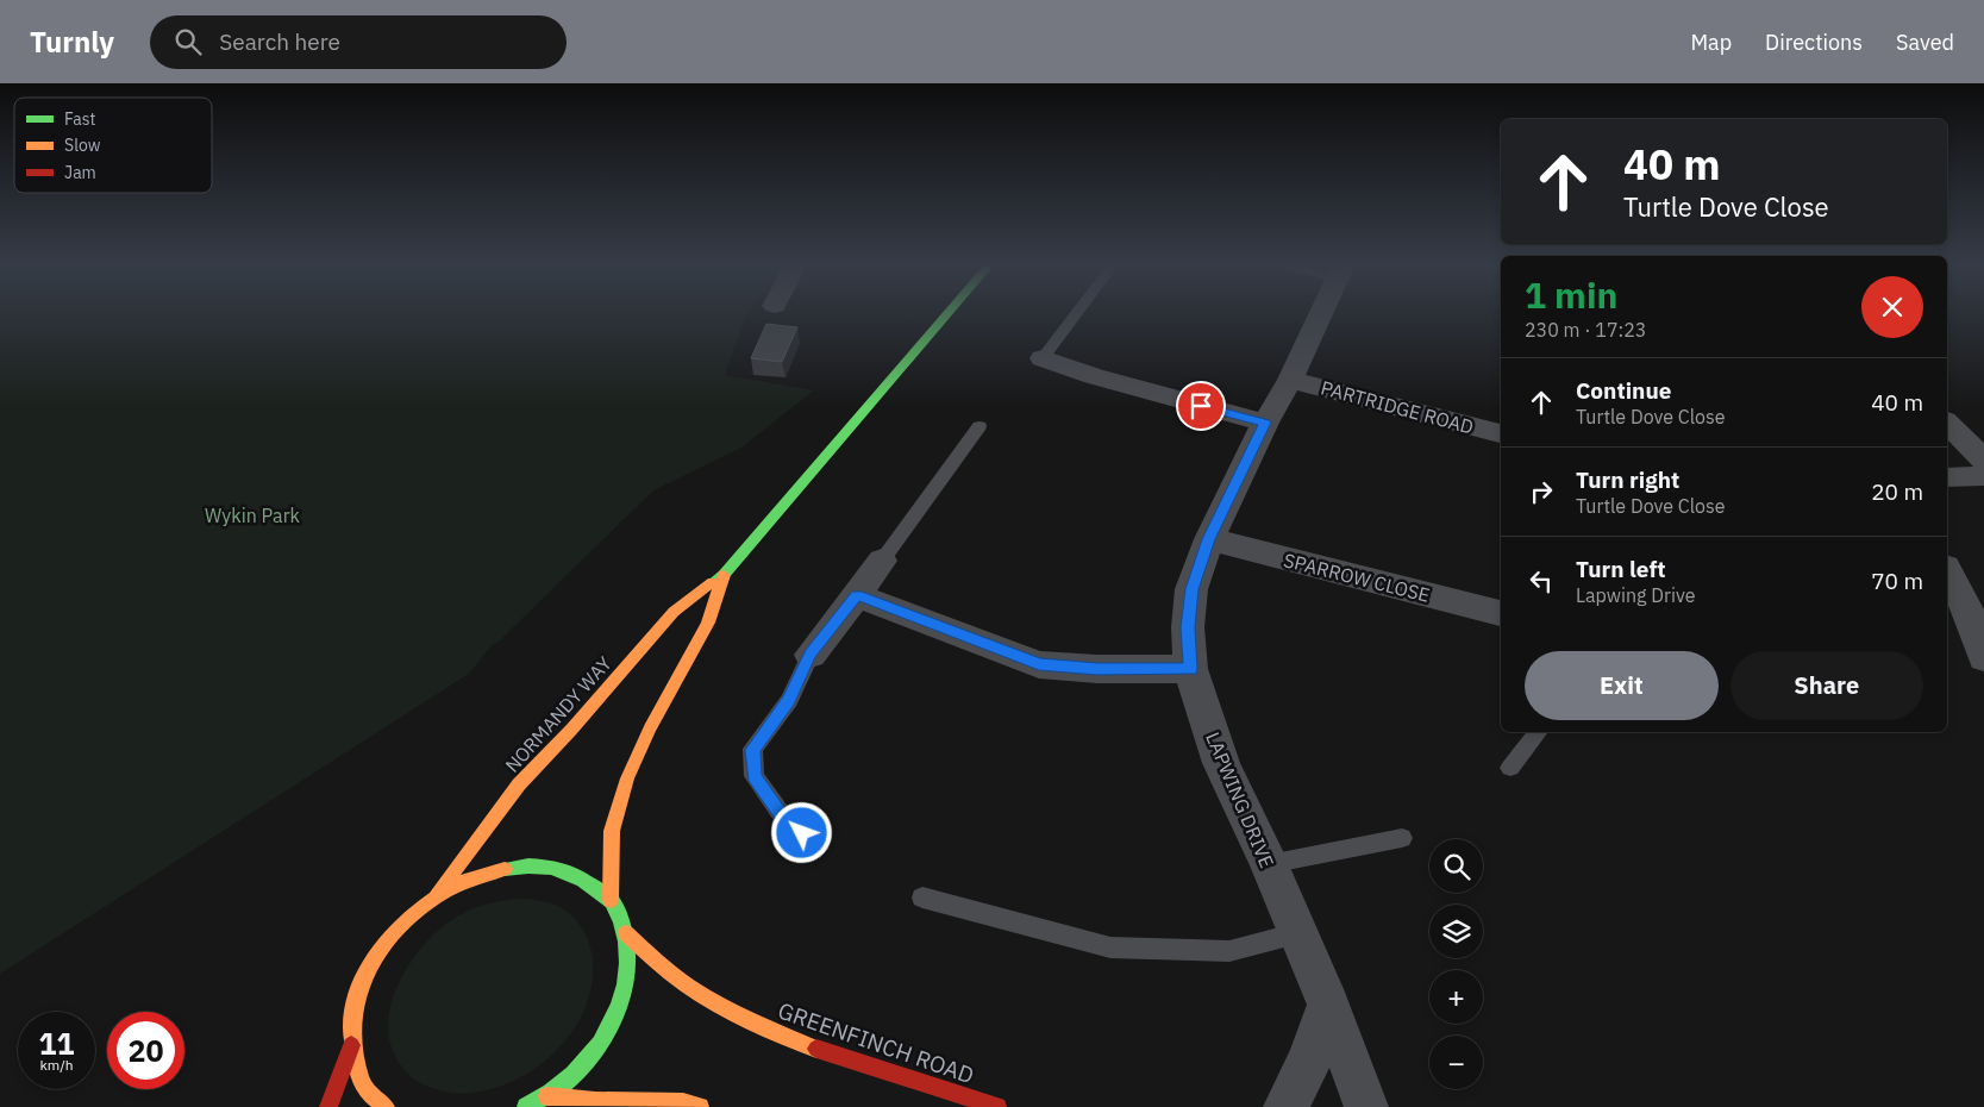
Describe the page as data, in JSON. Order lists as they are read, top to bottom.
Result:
{
  "streets": {
    "main road": ["NORMANDY WAY", "GREENFINCH ROAD"],
    "street": ["PARTRIDGE ROAD", "SPARROW CLOSE", "LAPWING DRIVE"]
  },
  "crossings": [
    ["PARTRIDGE ROAD", "LAPWING DRIVE"],
    ["SPARROW CLOSE", "LAPWING DRIVE"]
  ],
  "parks": ["Wykin Park"],
  "legend": ["Fast", "Slow", "Jam"],
  "page": {
    "header": "Turnly",
    "search": "Search here",
    "nav": ["Map", "Directions", "Saved"],
    "turn": ["40 m", "Turtle Dove Close"],
    "heading": ["1 min", "230 m · 17:23"],
    "list": [
      {
        "name": "Continue",
        "note": "Turtle Dove Close",
        "value": "40 m"
      },
      {
        "name": "Turn right",
        "note": "Turtle Dove Close",
        "value": "20 m"
      },
      {
        "name": "Turn left",
        "note": "Lapwing Drive",
        "value": "70 m"
      }
    ],
    "buttons": ["Exit", "Share"],
    "map_buttons": ["+", "−"],
    "speed": "11 km/h",
    "limit": "20"
  }
}
